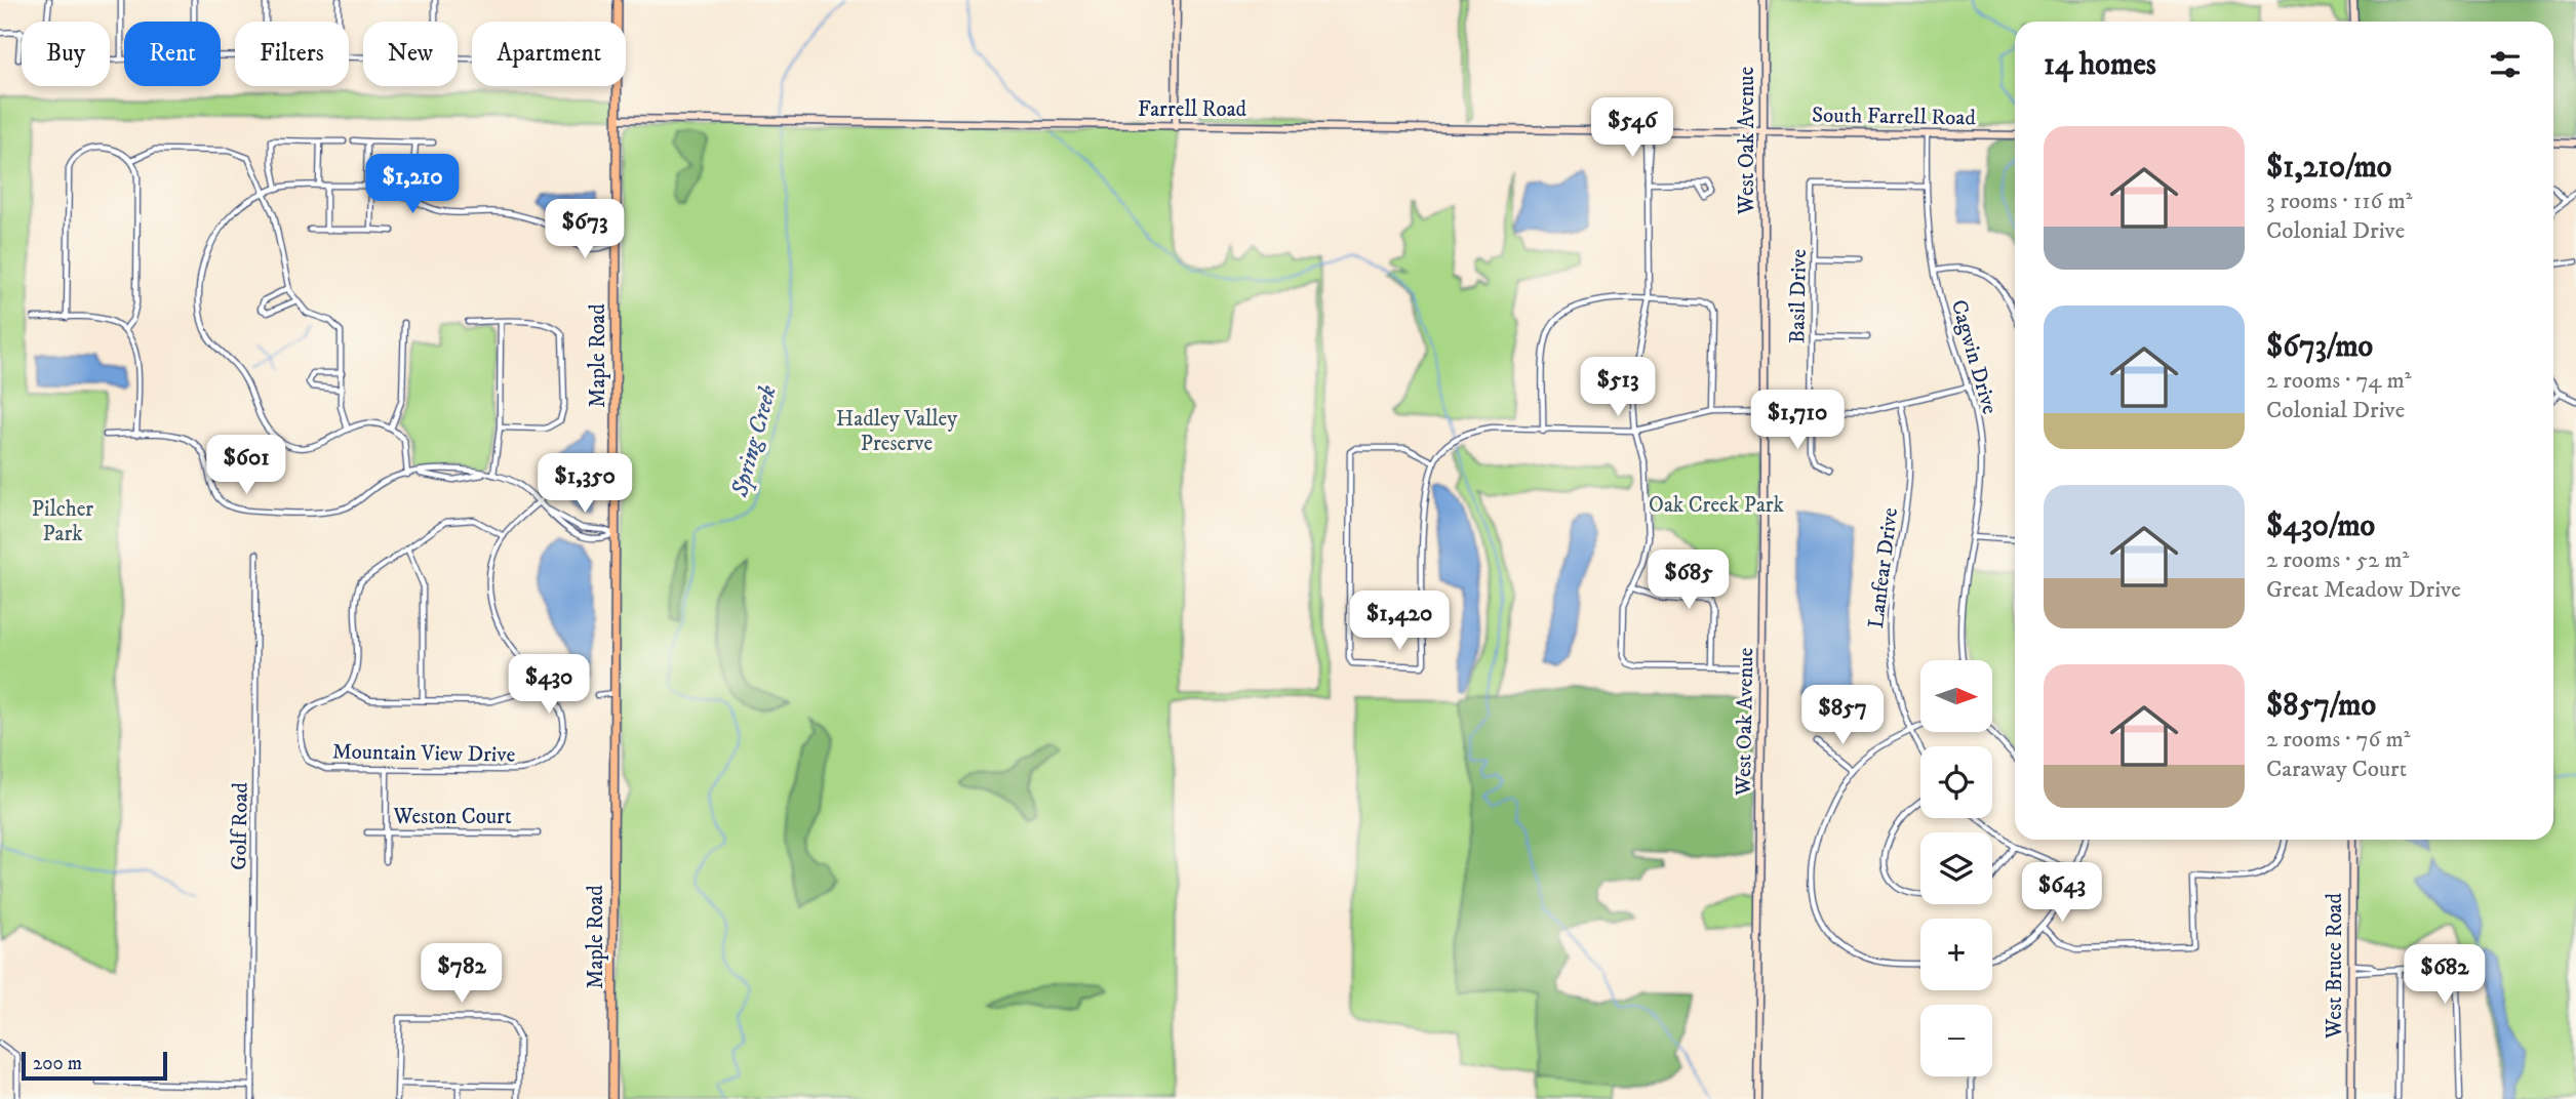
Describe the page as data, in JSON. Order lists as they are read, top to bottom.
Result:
{
  "streets": {
    "main road": ["Maple Road"],
    "street": [
      "Farrell Road",
      "South Farrell Road",
      "West Oak Avenue",
      "Basil Drive",
      "Cagwin Drive",
      "Lanfear Drive",
      "Mountain View Drive",
      "Weston Court",
      "Golf Road",
      "West Bruce Road"
    ]
  },
  "crossings": [
    ["Farrell Road", "South Farrell Road"],
    ["Farrell Road", "West Oak Avenue"],
    ["Farrell Road", "Maple Road"],
    ["South Farrell Road", "West Oak Avenue"],
    ["South Farrell Road", "Cagwin Drive"],
    ["Basil Drive", "Cagwin Drive"]
  ],
  "water": ["Spring Creek"],
  "parks": ["Hadley Valley Preserve", "Oak Creek Park", "Pilcher Park"],
  "scale_bar": "200 m",
  "north": "right",
  "page": {
    "chip": [
      "Buy",
      "Rent",
      "Filters",
      "New",
      "Apartment"
    ],
    "heading": "14 homes",
    "price": [
      "$546",
      "$1,210",
      "$673",
      "$513",
      "$1,710",
      "$601",
      "$1,350",
      "$685",
      "$1,420",
      "$430",
      "$857",
      "$643",
      "$782",
      "$682"
    ],
    "list": [
      {
        "name": "$1,210/mo",
        "note": "3 rooms · 116 m² · Colonial Drive"
      },
      {
        "name": "$673/mo",
        "note": "2 rooms · 74 m² · Colonial Drive"
      },
      {
        "name": "$430/mo",
        "note": "2 rooms · 52 m² · Great Meadow Drive"
      },
      {
        "name": "$857/mo",
        "note": "2 rooms · 76 m² · Caraway Court"
      }
    ],
    "map_buttons": ["+", "−"],
    "scale": "200 m"
  }
}
